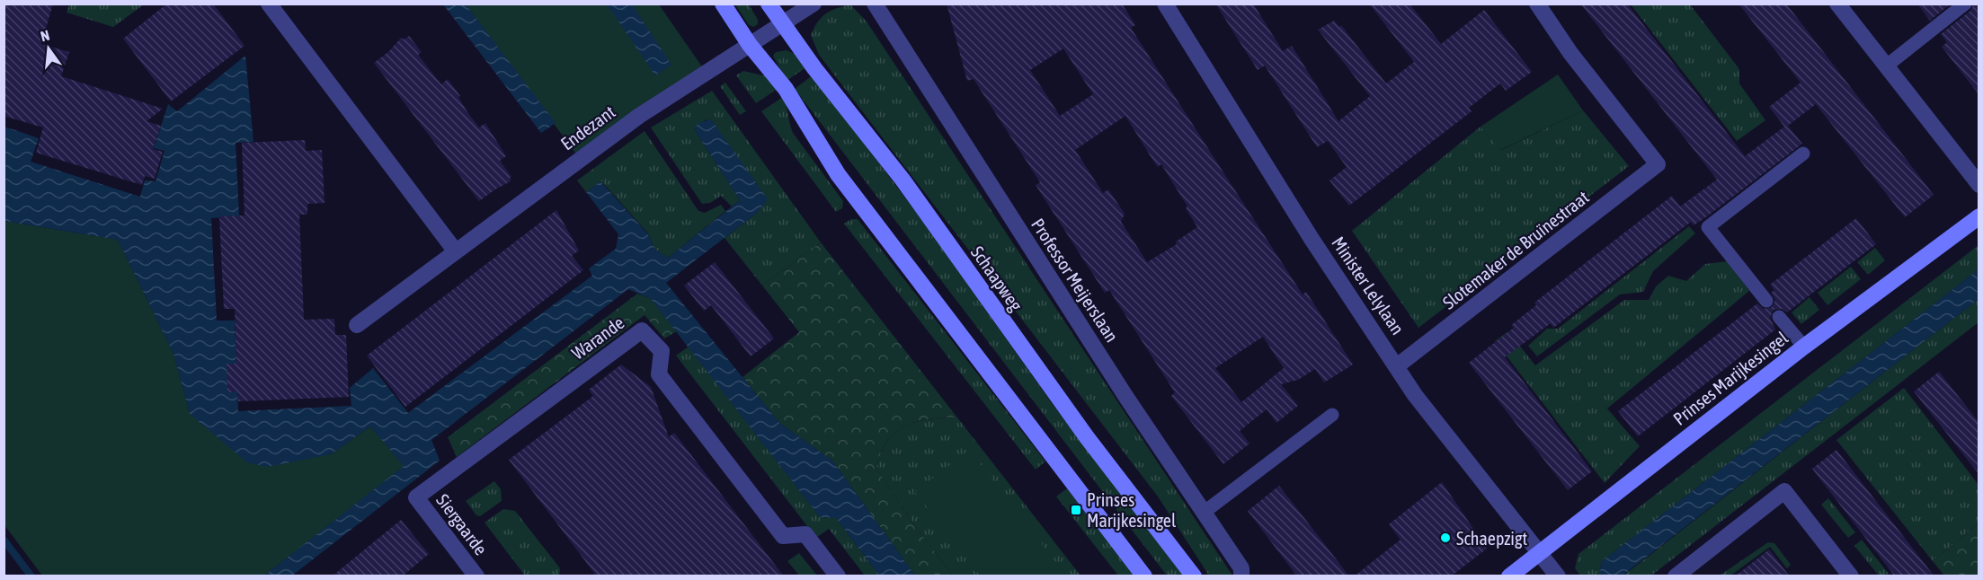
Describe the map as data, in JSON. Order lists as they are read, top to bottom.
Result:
{
  "streets": {
    "street": [
      "Endezant",
      "Slotemaker de Bruïnestraat",
      "Schaapweg",
      "Professor Meijerslaan",
      "Minister Lelylaan",
      "Warande",
      "Prinses Marijkesingel",
      "Siergaarde"
    ]
  },
  "crossings": [
    ["Endezant", "Schaapweg"],
    ["Slotemaker de Bruïnestraat", "Minister Lelylaan"],
    ["Minister Lelylaan", "Prinses Marijkesingel"],
    ["Warande", "Siergaarde"]
  ],
  "places": {
    "transit": ["Prinses Marijkesingel"],
    "other": ["Schaepzigt"]
  },
  "north": "top"
}
